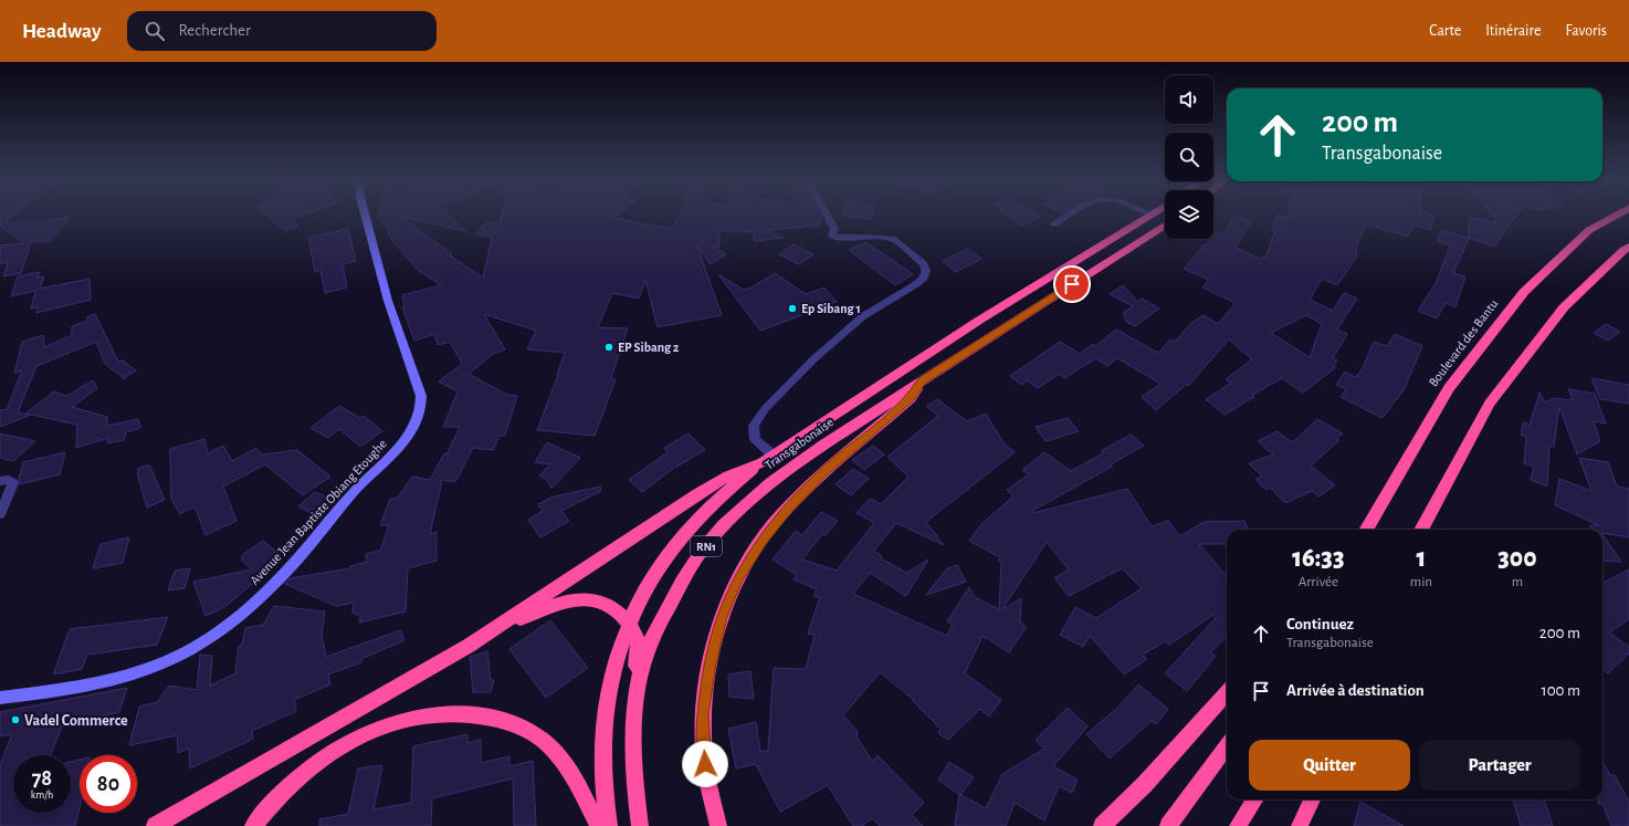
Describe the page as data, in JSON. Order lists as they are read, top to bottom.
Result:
{
  "streets": {
    "highway": ["Boulevard des Bantu", "Transgabonaise", "RN1"],
    "street": ["Avenue Jean Baptiste Obiang Etoughe"]
  },
  "places": ["Ep Sibang 1", "EP Sibang 2", "Vadel Commerce"],
  "page": {
    "header": "Headway",
    "search": "Rechercher",
    "nav": ["Carte", "Itinéraire", "Favoris"],
    "turn": ["200 m", "Transgabonaise"],
    "eta": [
      "16:33",
      "Arrivée",
      "1",
      "min",
      "300",
      "m"
    ],
    "list": [
      {
        "name": "Continuez",
        "note": "Transgabonaise",
        "value": "200 m"
      },
      {
        "name": "Arrivée à destination",
        "value": "100 m"
      }
    ],
    "buttons": ["Quitter", "Partager"],
    "speed": "78 km/h",
    "limit": "80"
  }
}
